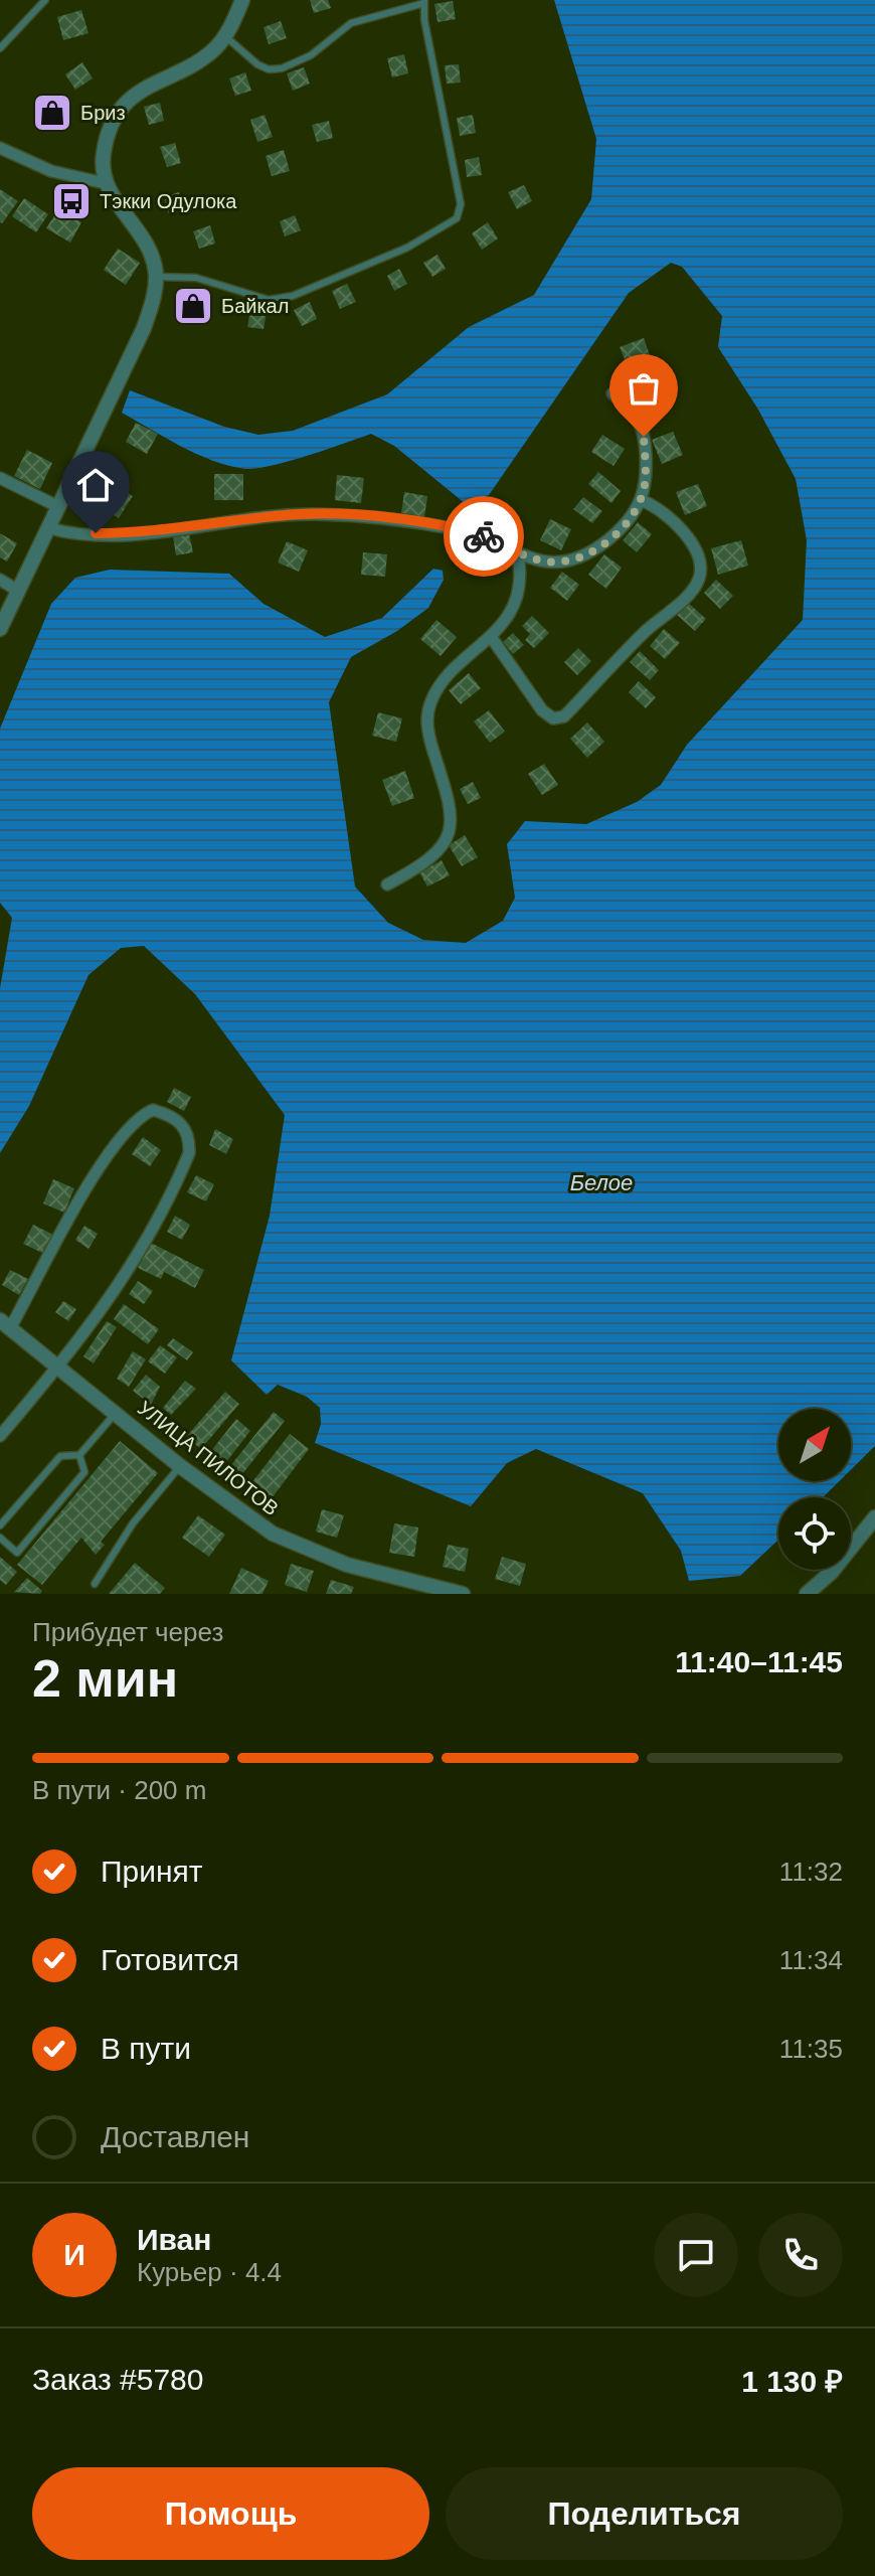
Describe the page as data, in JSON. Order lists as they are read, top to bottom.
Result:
{
  "streets": {
    "street": ["УЛИЦА ПИЛОТОВ"]
  },
  "water": ["Белое"],
  "places": {
    "shop": ["Бриз", "Байкал"],
    "bus stop": ["Тэкки Одулока"]
  },
  "north": "top right",
  "page": {
    "heading": ["2 мин", "Прибудет через", "11:40–11:45"],
    "panel": [
      "Иван",
      "Курьер · 4.4",
      "Заказ #5780",
      "1 130 ₽"
    ],
    "bar": "В пути · 200 m",
    "list": [
      ["Принят", "11:32"],
      ["Готовится", "11:34"],
      ["В пути", "11:35"],
      "Доставлен"
    ],
    "round": "И",
    "buttons": ["Помощь", "Поделиться"]
  }
}
